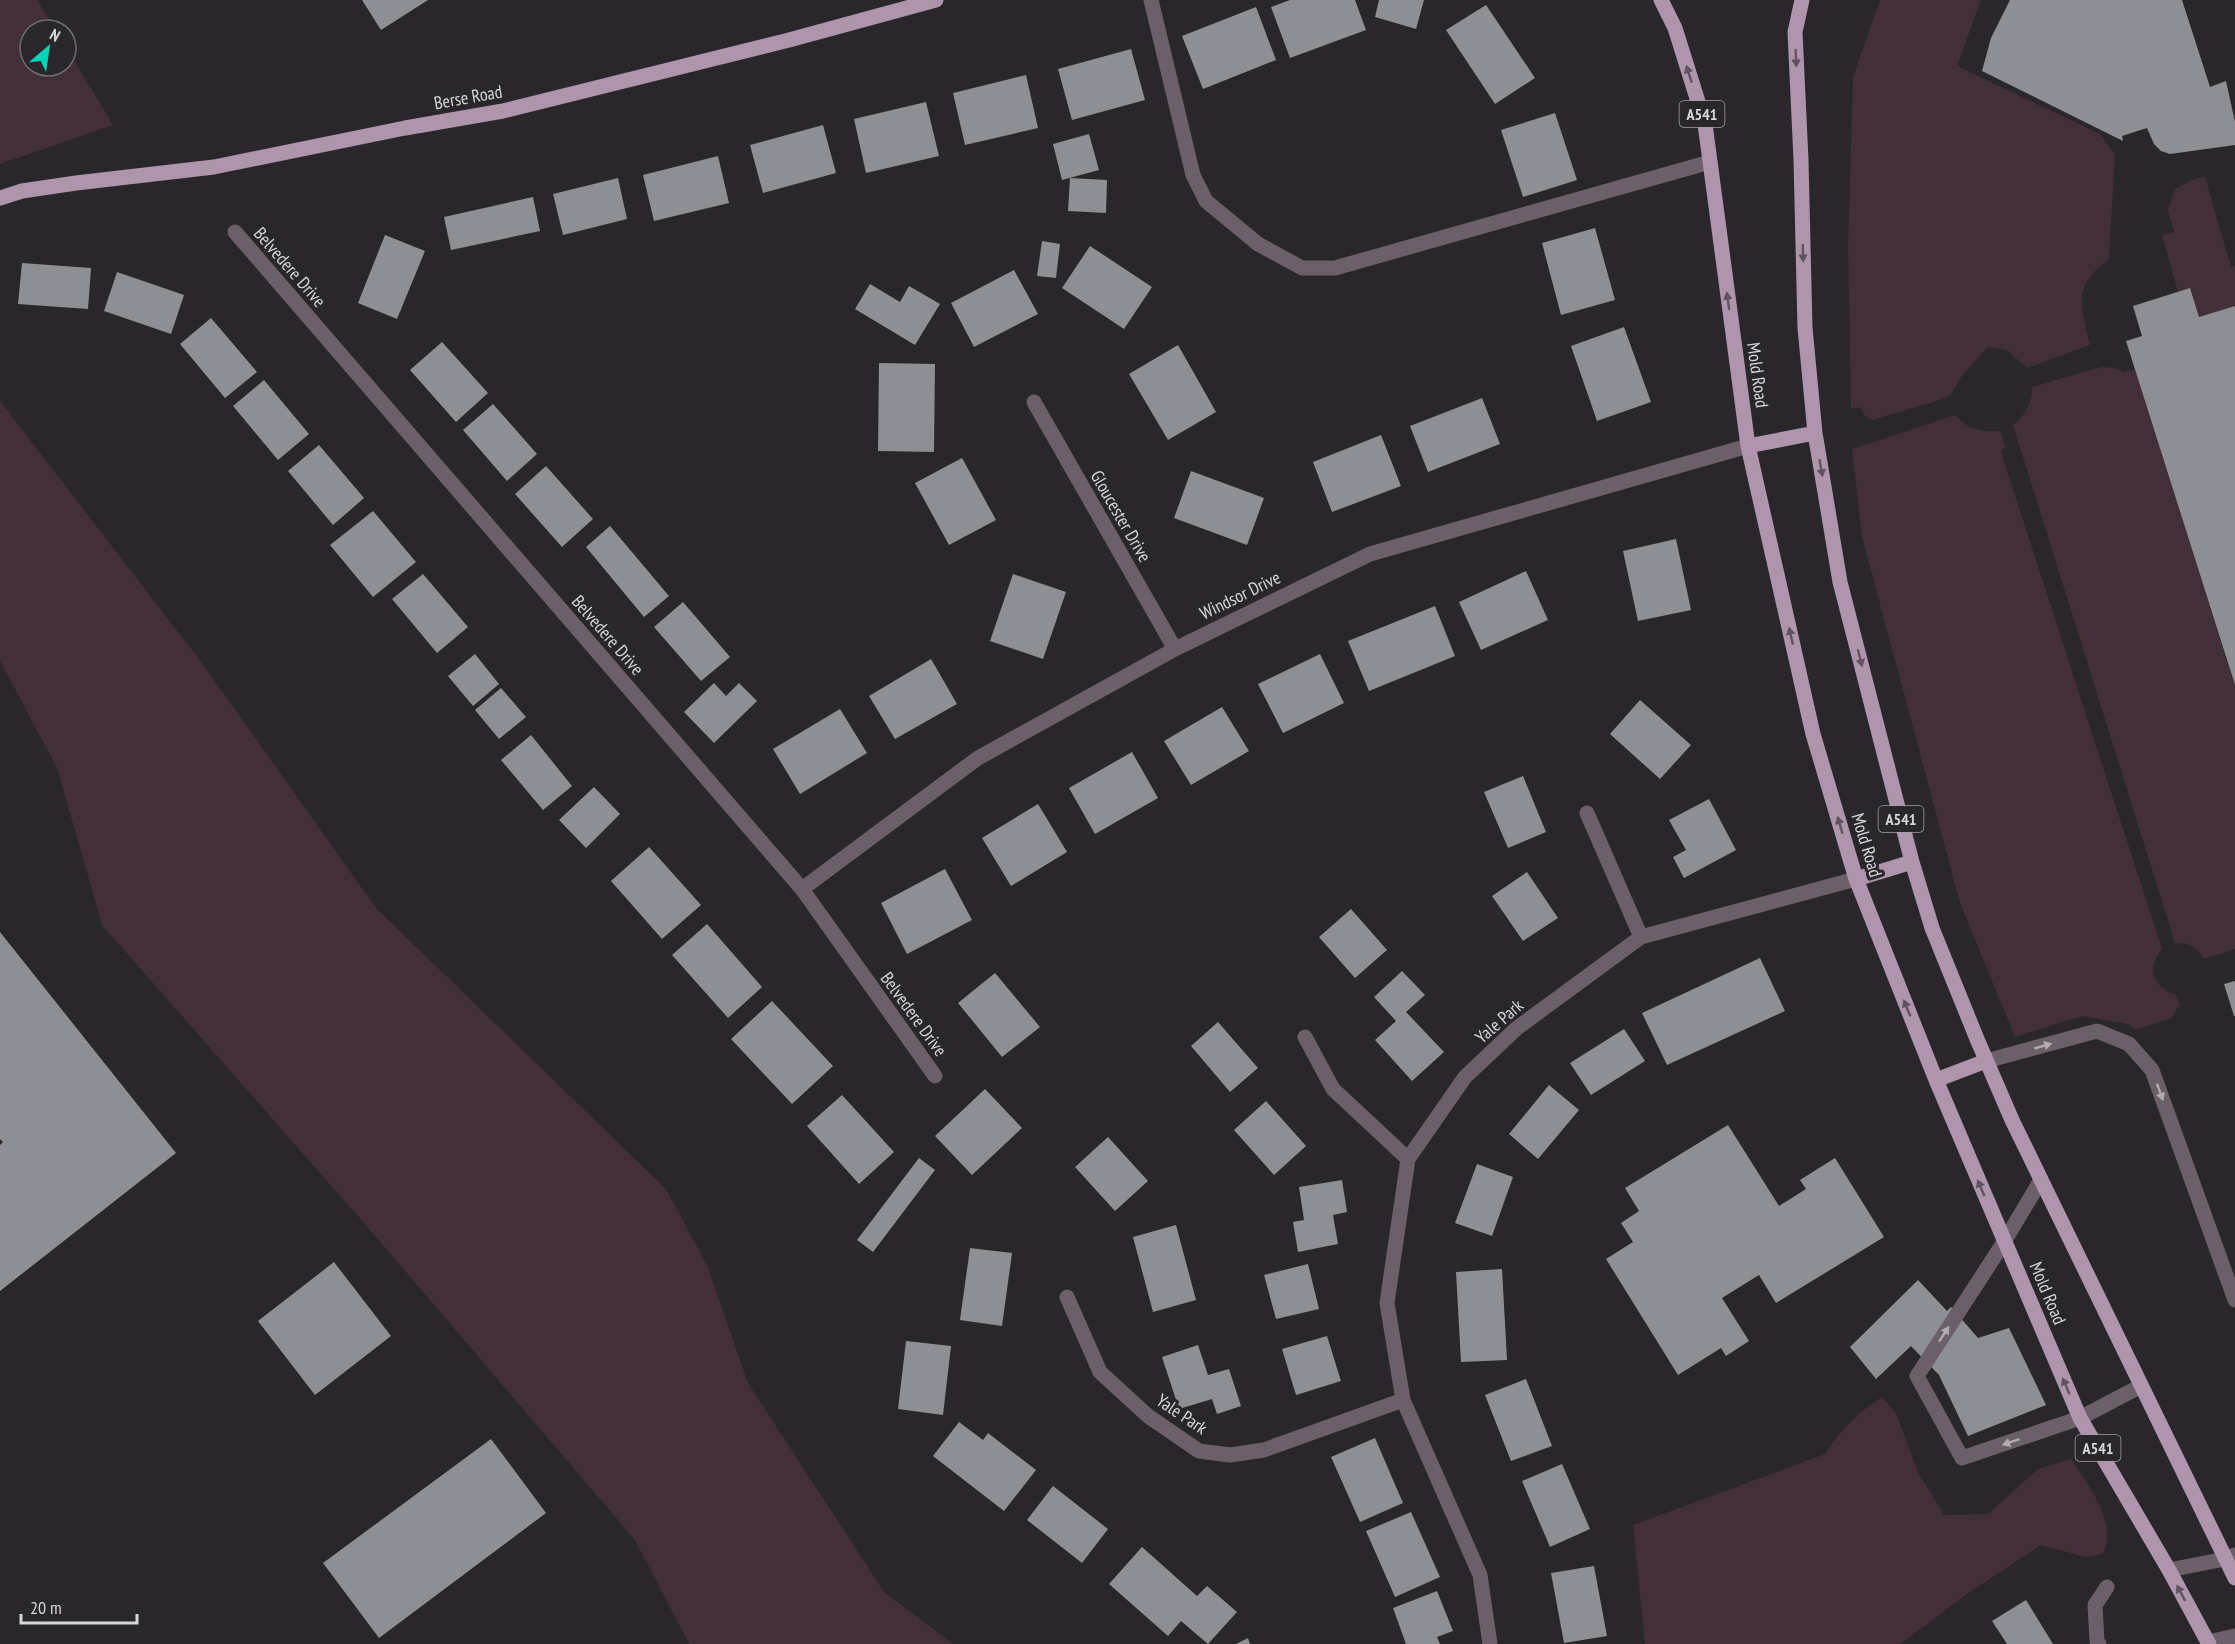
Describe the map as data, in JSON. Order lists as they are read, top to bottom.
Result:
{
  "streets": {
    "main road": ["Berse Road", "A541", "Mold Road"],
    "street": [
      "Belvedere Drive",
      "Gloucester Drive",
      "Windsor Drive",
      "Yale Park"
    ]
  },
  "crossings": [
    ["Belvedere Drive", "Windsor Drive"],
    ["Mold Road", "Windsor Drive"],
    ["Mold Road", "Yale Park"],
    ["Gloucester Drive", "Windsor Drive"]
  ],
  "scale_bar": "20 m",
  "north": "top right"
}
